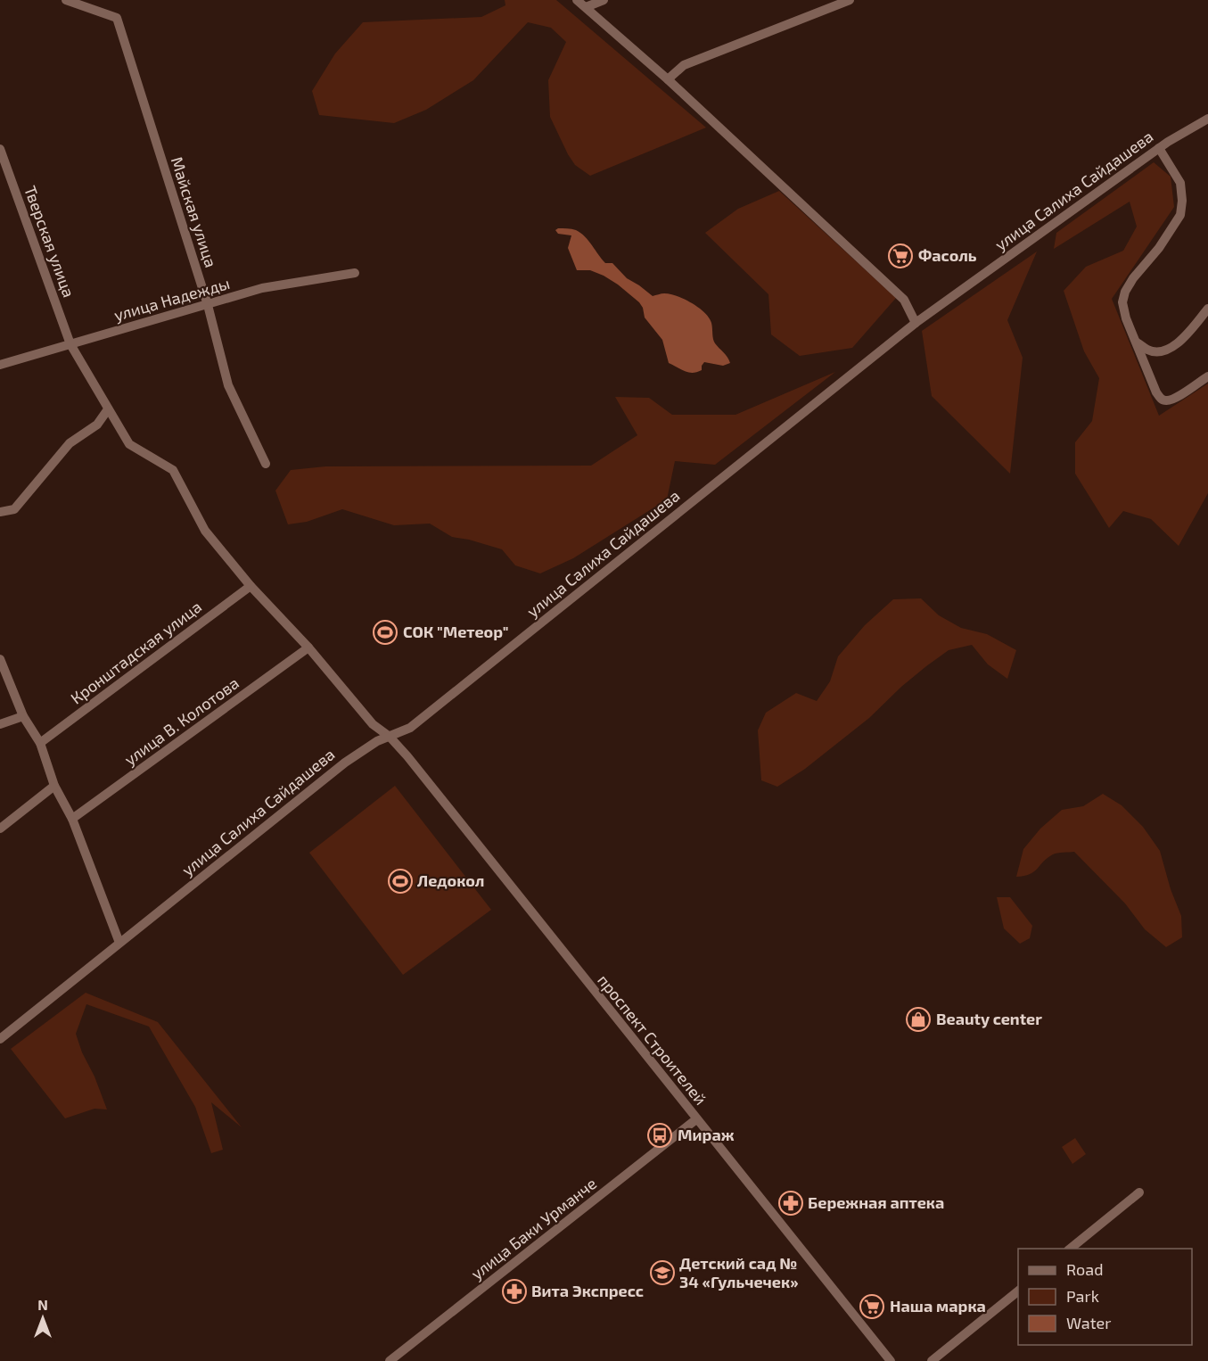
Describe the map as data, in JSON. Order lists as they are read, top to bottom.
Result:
{
  "streets": {
    "street": [
      "улица Салиха Сайдашева",
      "Майская улица",
      "Тверская улица",
      "улица Надежды",
      "Кронштадская улица",
      "улица В. Колотова",
      "проспект Строителей",
      "улица Баки Урманче"
    ]
  },
  "crossings": [
    ["улица Салиха Сайдашева", "проспект Строителей"],
    ["Майская улица", "улица Надежды"],
    ["Тверская улица", "улица Надежды"],
    ["Тверская улица", "Кронштадская улица"],
    ["Тверская улица", "проспект Строителей"],
    ["Кронштадская улица", "проспект Строителей"],
    ["улица В. Колотова", "проспект Строителей"],
    ["проспект Строителей", "улица Баки Урманче"]
  ],
  "places": {
    "supermarket": ["Фасоль", "Наша марка"],
    "sports": ["СОК \"Метеор\"", "Ледокол"],
    "shop": ["Beauty center"],
    "bus stop": ["Мираж"],
    "pharmacy": ["Бережная аптека", "Вита Экспресс"],
    "school or university": ["Детский сад № 34 «Гульчечек»"]
  },
  "legend": ["Road", "Park", "Water"],
  "north": "top"
}
